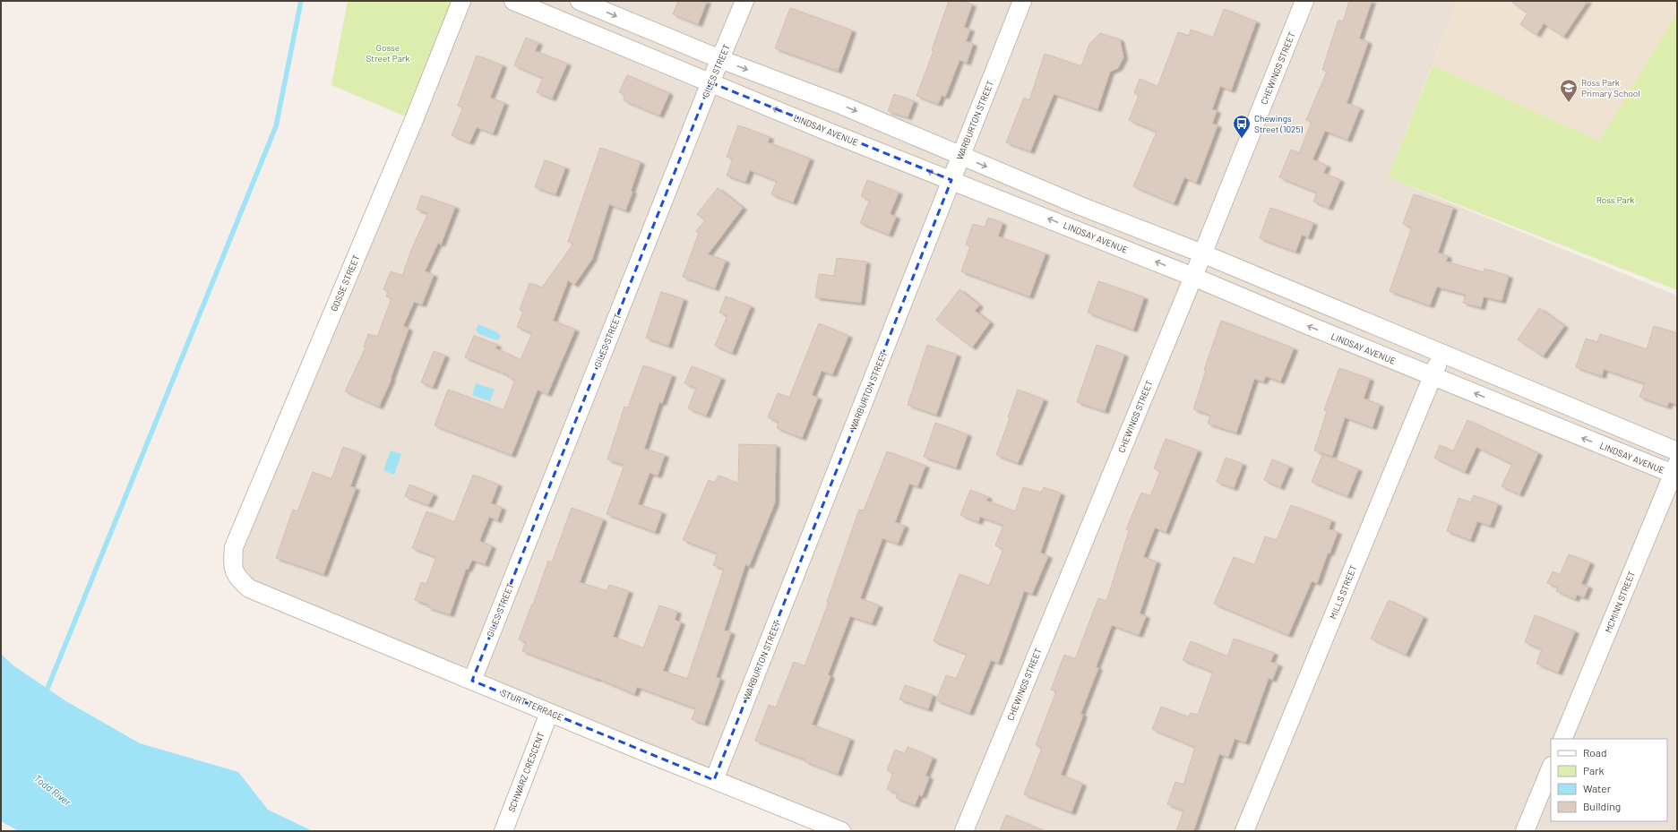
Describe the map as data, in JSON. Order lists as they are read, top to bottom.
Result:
{
  "streets": {
    "street": [
      "CHEWINGS STREET",
      "GILES STREET",
      "WARBURTON STREET",
      "LINDSAY AVENUE",
      "GOSSE STREET",
      "MILLS STREET",
      "MCMINN STREET",
      "STURT TERRACE",
      "SCHWARZ CRESCENT"
    ]
  },
  "crossings": [
    ["CHEWINGS STREET", "LINDSAY AVENUE"],
    ["GILES STREET", "LINDSAY AVENUE"],
    ["GILES STREET", "STURT TERRACE"],
    ["WARBURTON STREET", "LINDSAY AVENUE"],
    ["WARBURTON STREET", "STURT TERRACE"],
    ["LINDSAY AVENUE", "MILLS STREET"],
    ["LINDSAY AVENUE", "MCMINN STREET"],
    ["GOSSE STREET", "STURT TERRACE"],
    ["STURT TERRACE", "SCHWARZ CRESCENT"]
  ],
  "water": ["Todd River"],
  "parks": ["Gosse Street Park", "Ross Park"],
  "places": {
    "school or university": ["Ross Park Primary School"],
    "bus stop": ["Chewings Street (1025)"]
  },
  "legend": [
    "Road",
    "Park",
    "Water",
    "Building"
  ]
}
